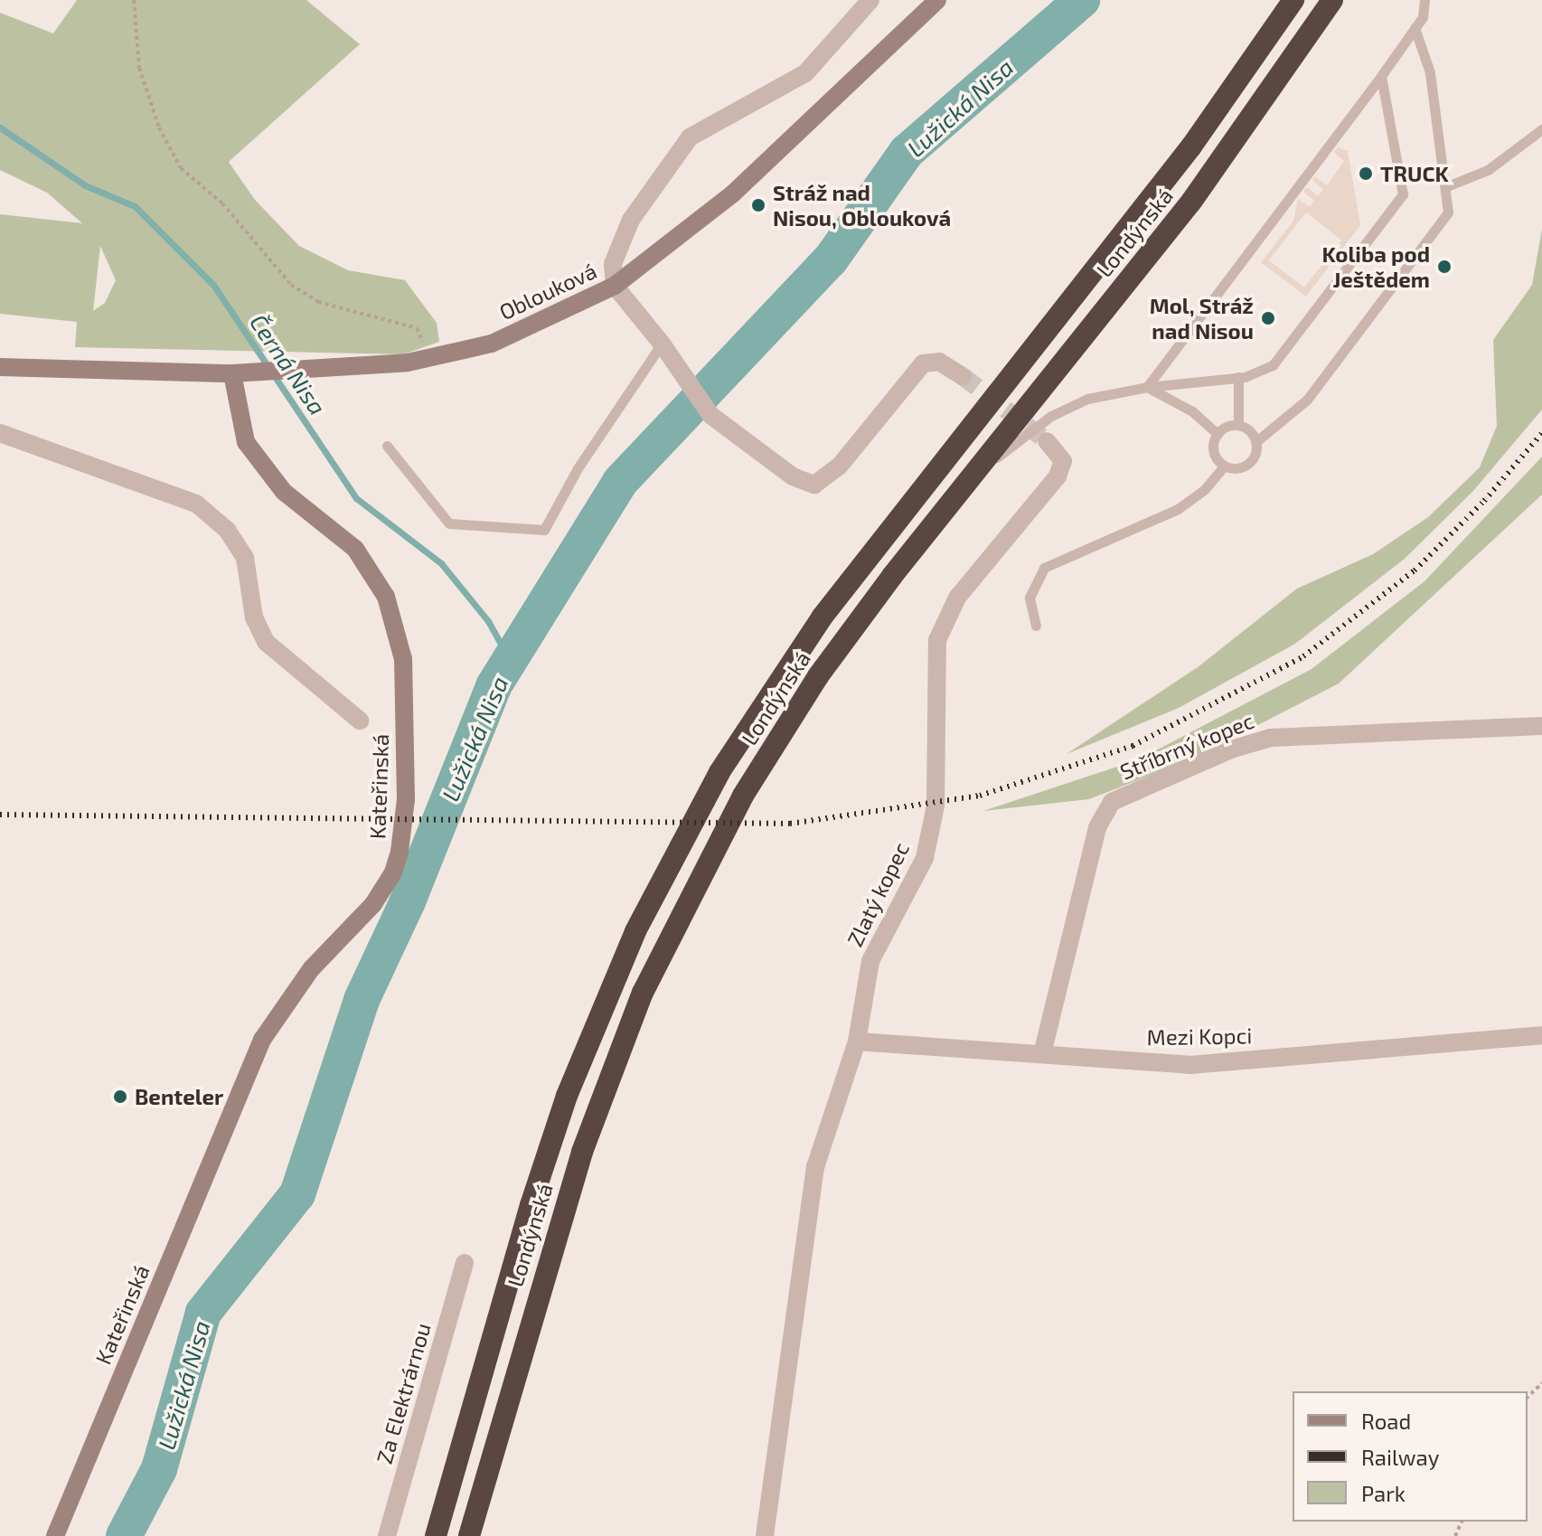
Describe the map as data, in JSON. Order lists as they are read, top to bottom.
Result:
{
  "streets": {
    "highway": ["Londýnská"],
    "street": [
      "Oblouková",
      "Stříbrný kopec",
      "Kateřinská",
      "Zlatý kopec",
      "Mezi Kopci",
      "Za Elektrárnou"
    ]
  },
  "crossings": [
    ["Oblouková", "Kateřinská"],
    ["Stříbrný kopec", "Mezi Kopci"],
    ["Zlatý kopec", "Mezi Kopci"]
  ],
  "water": ["Lužická Nisa", "Černá Nisa"],
  "places": [
    "TRUCK",
    "Stráž nad Nisou, Oblouková",
    "Koliba pod Ještědem",
    "Mol, Stráž nad Nisou",
    "Benteler"
  ],
  "legend": ["Road", "Railway", "Park"]
}
